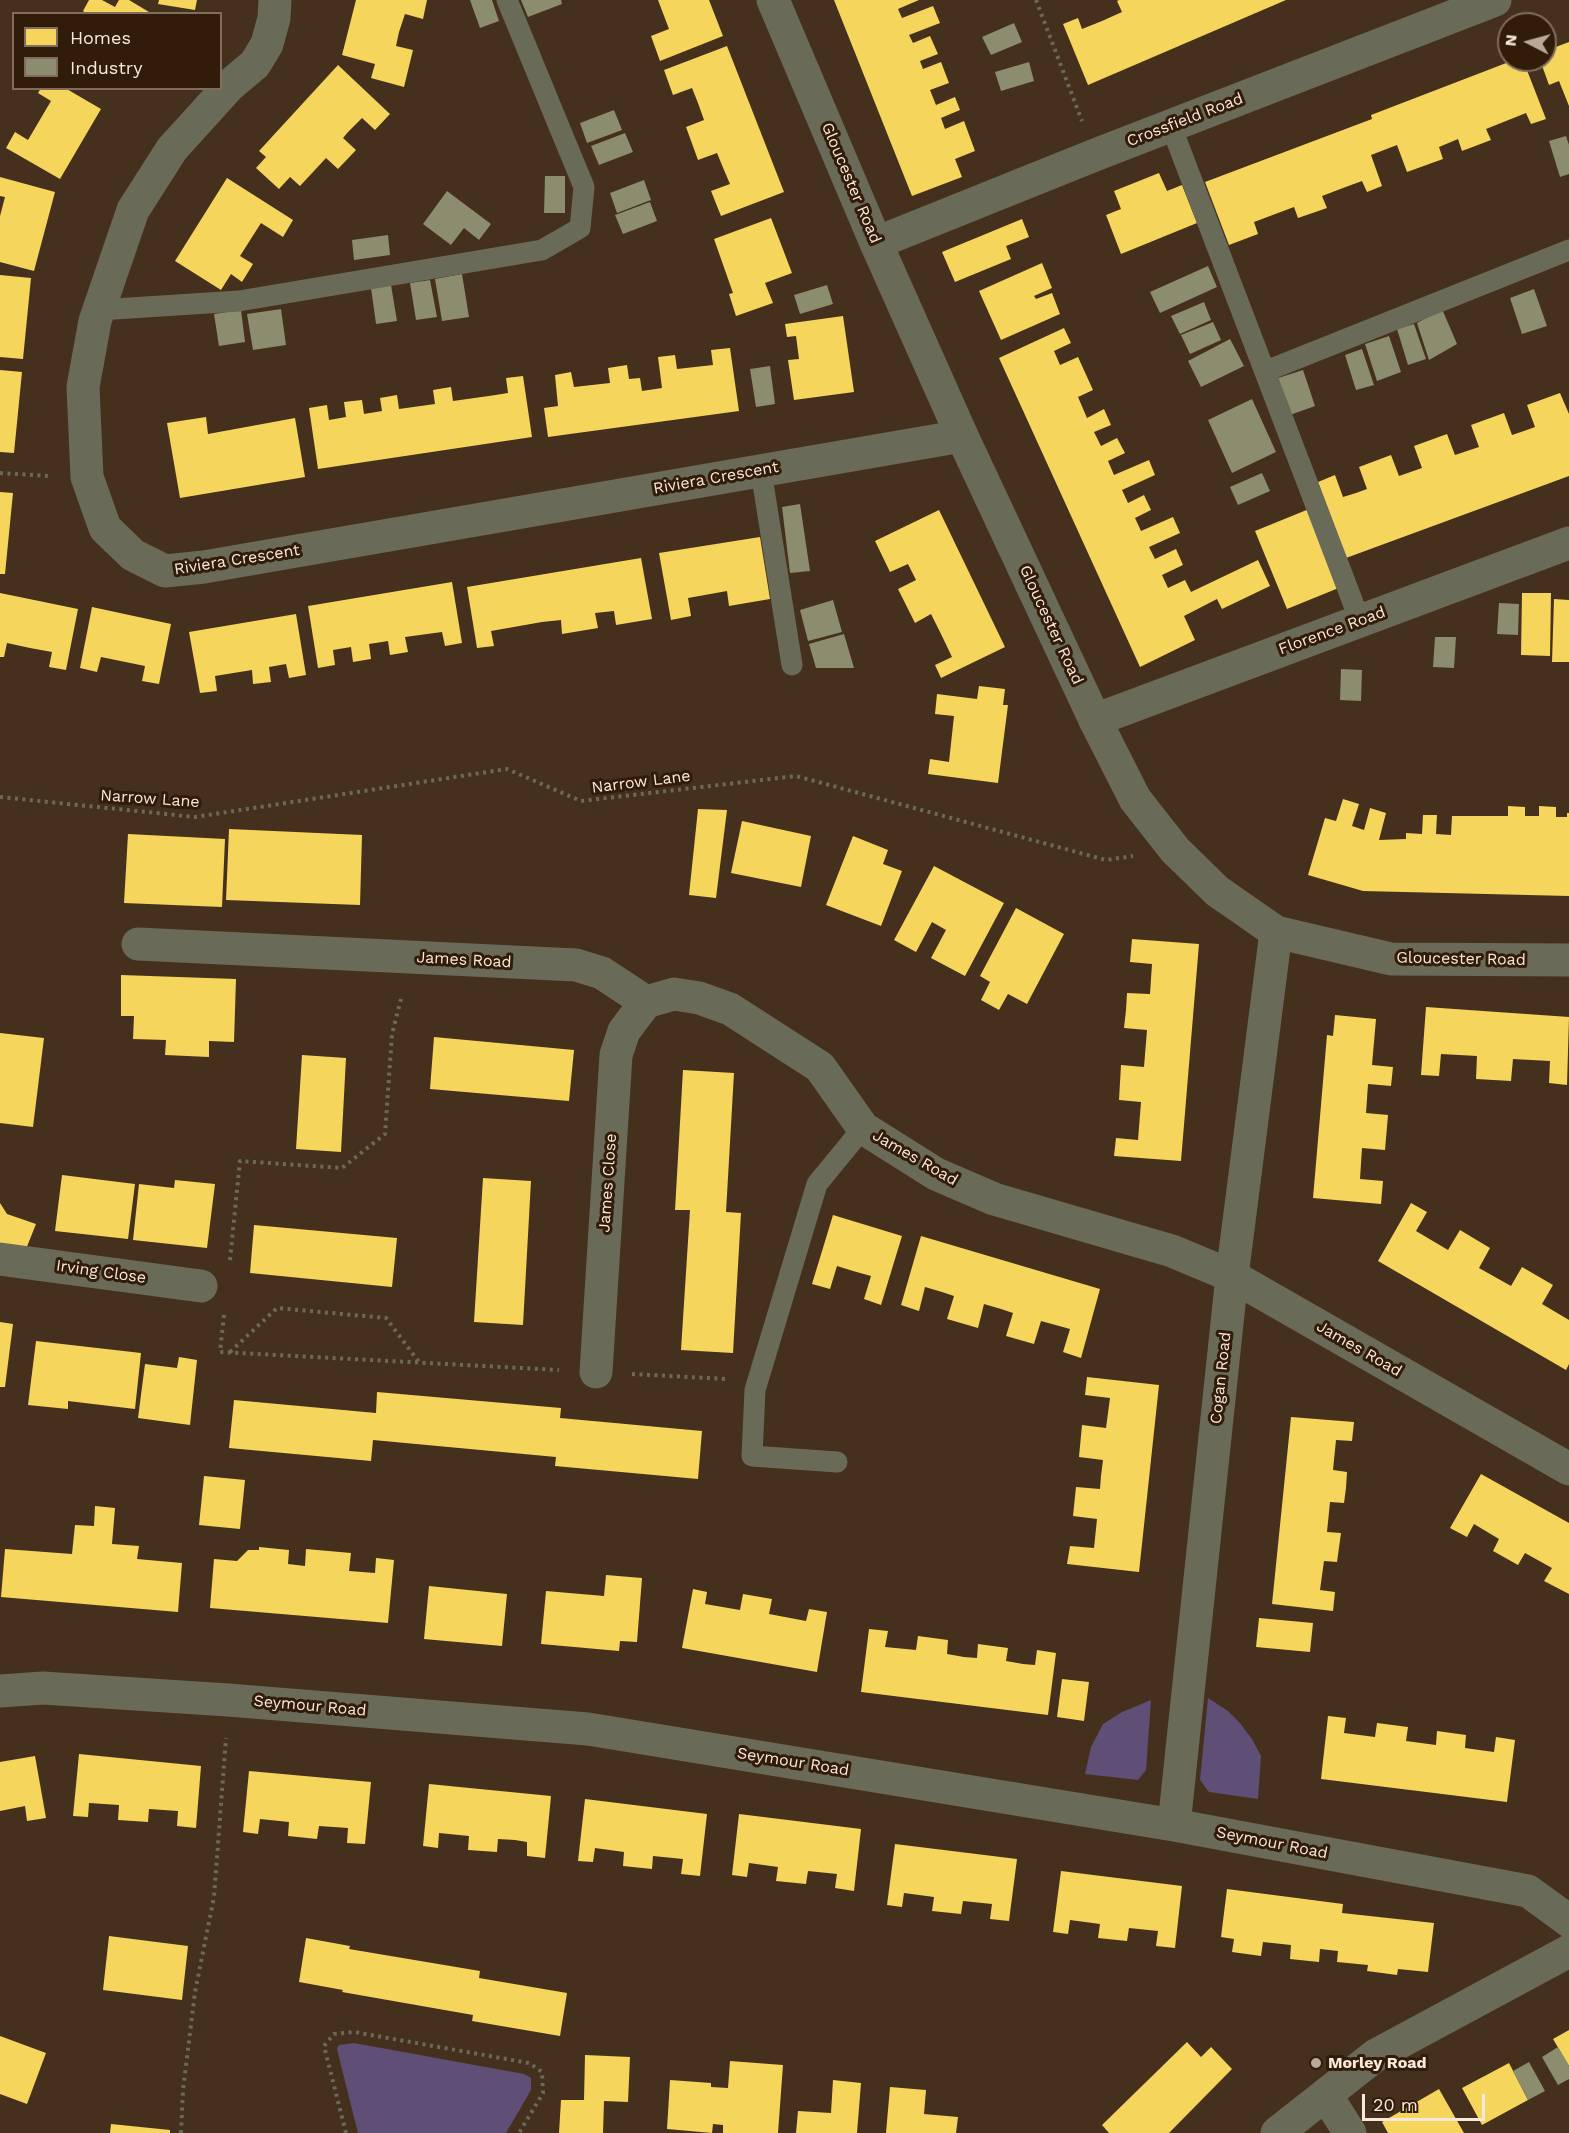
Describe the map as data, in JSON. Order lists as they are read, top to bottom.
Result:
{
  "streets": {
    "street": [
      "Crossfield Road",
      "Gloucester Road",
      "Riviera Crescent",
      "Florence Road",
      "James Road",
      "James Close",
      "Irving Close",
      "Cogan Road",
      "Seymour Road"
    ],
    "path": ["Narrow Lane"]
  },
  "crossings": [
    ["Crossfield Road", "Gloucester Road"],
    ["Gloucester Road", "Riviera Crescent"],
    ["Gloucester Road", "Florence Road"],
    ["Gloucester Road", "Narrow Lane"],
    ["Gloucester Road", "Cogan Road"],
    ["James Road", "James Close"],
    ["James Road", "Cogan Road"],
    ["Cogan Road", "Seymour Road"]
  ],
  "places": ["Morley Road"],
  "legend": ["Homes", "Industry"],
  "scale_bar": "20 m",
  "north": "left"
}
